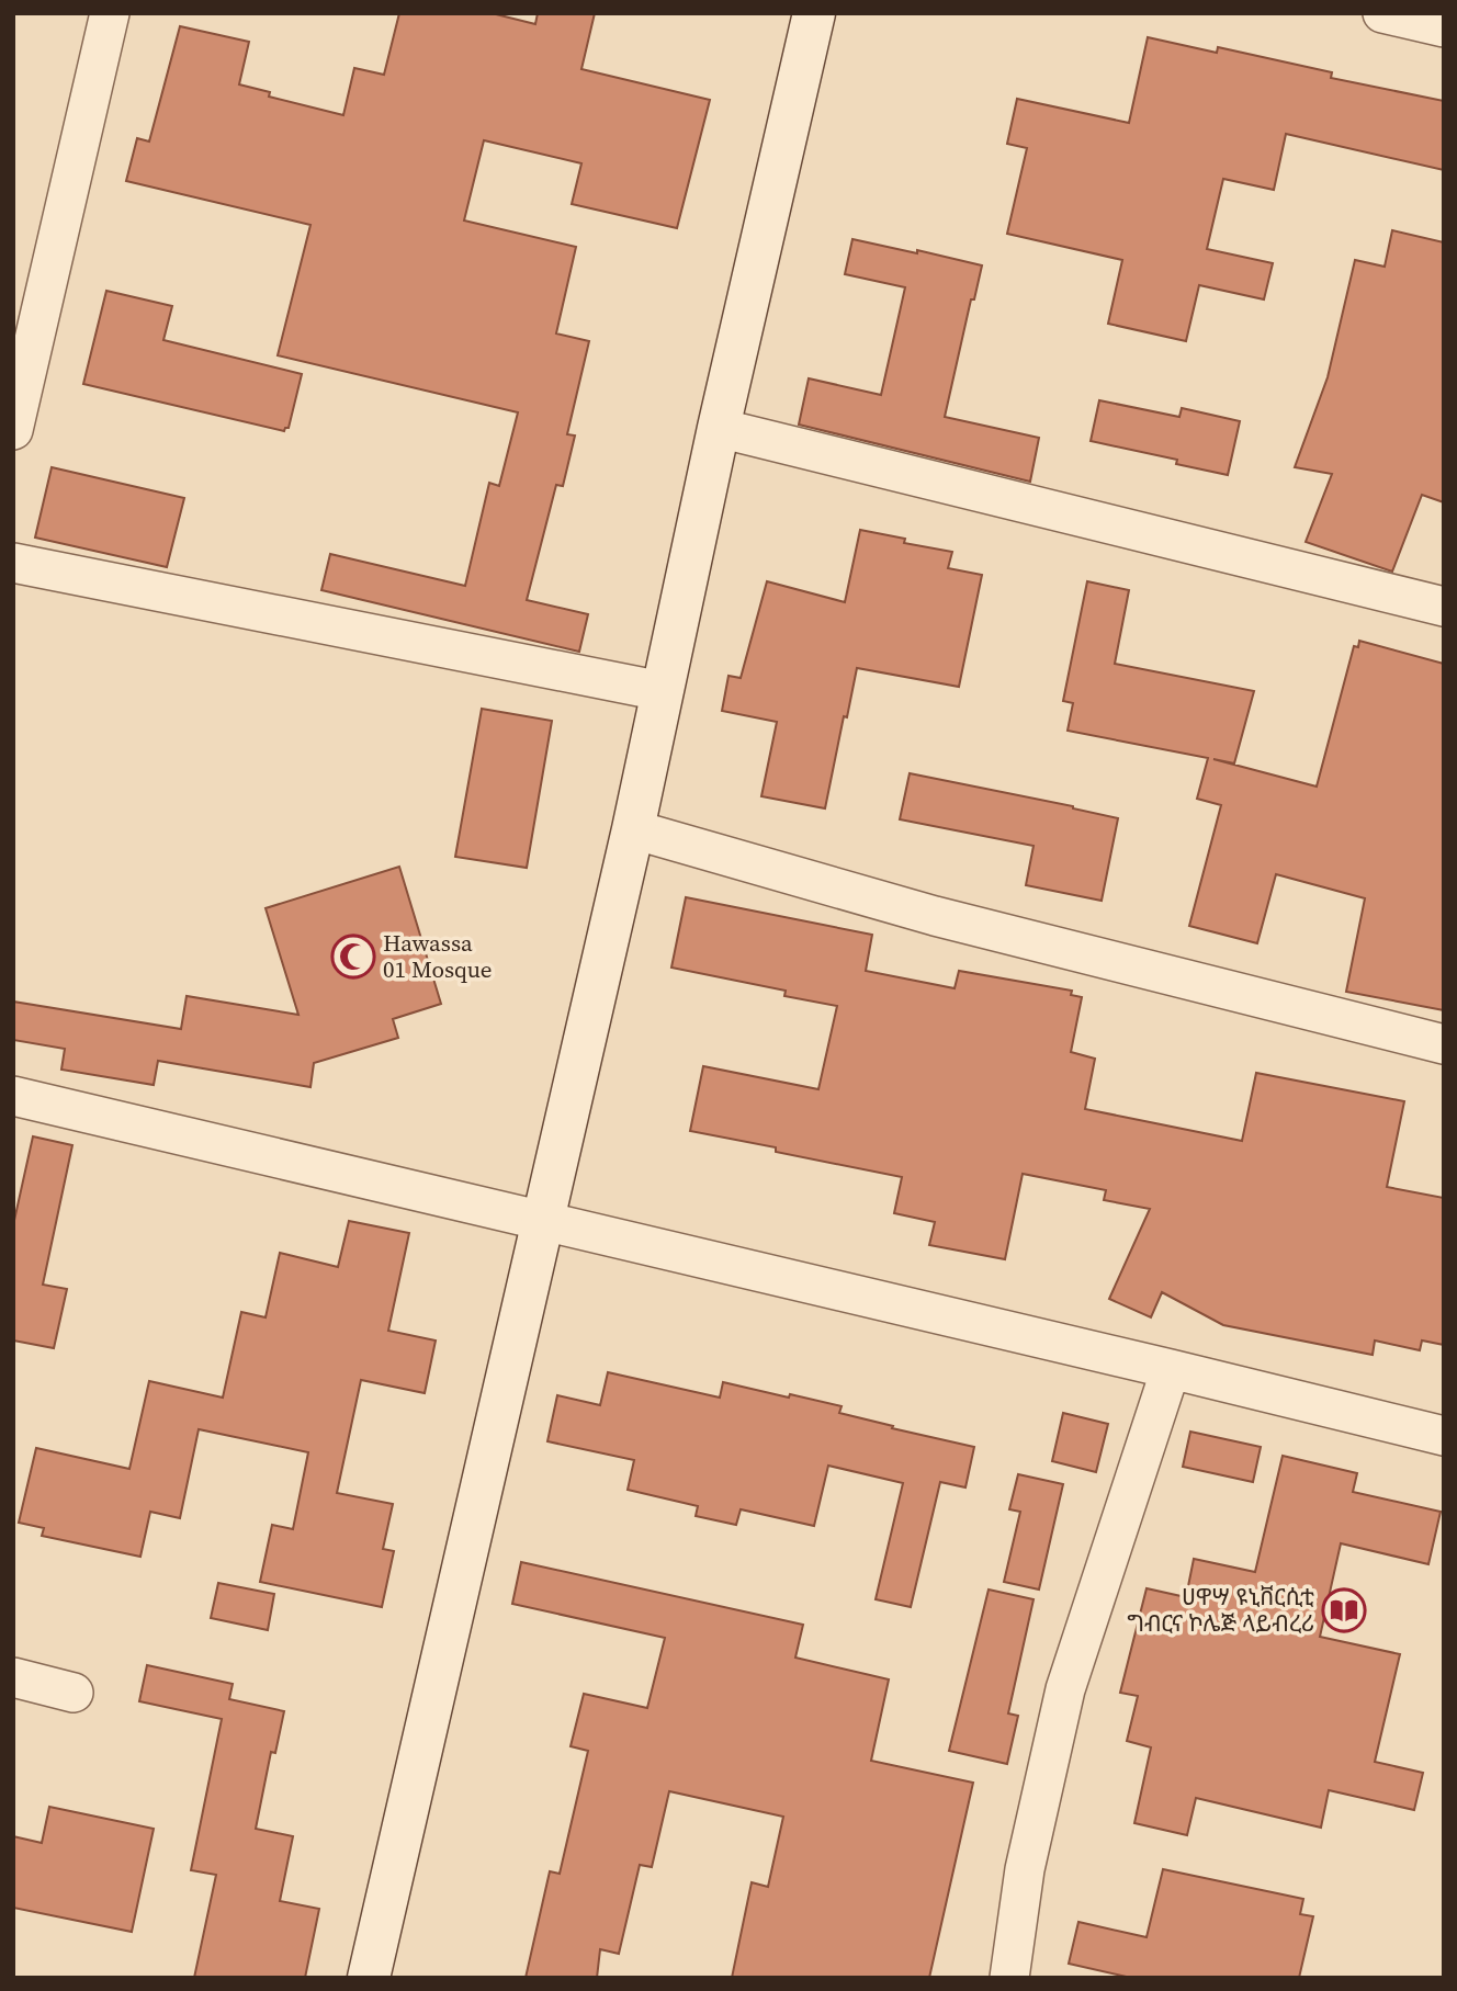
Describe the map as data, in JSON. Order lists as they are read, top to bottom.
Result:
{
  "places": {
    "mosque": ["Hawassa 01 Mosque"],
    "library": ["ሀዋሣ ዩኒቨርሲቲ ግብርና ኮሌጅ ላይብረሪ"]
  }
}
